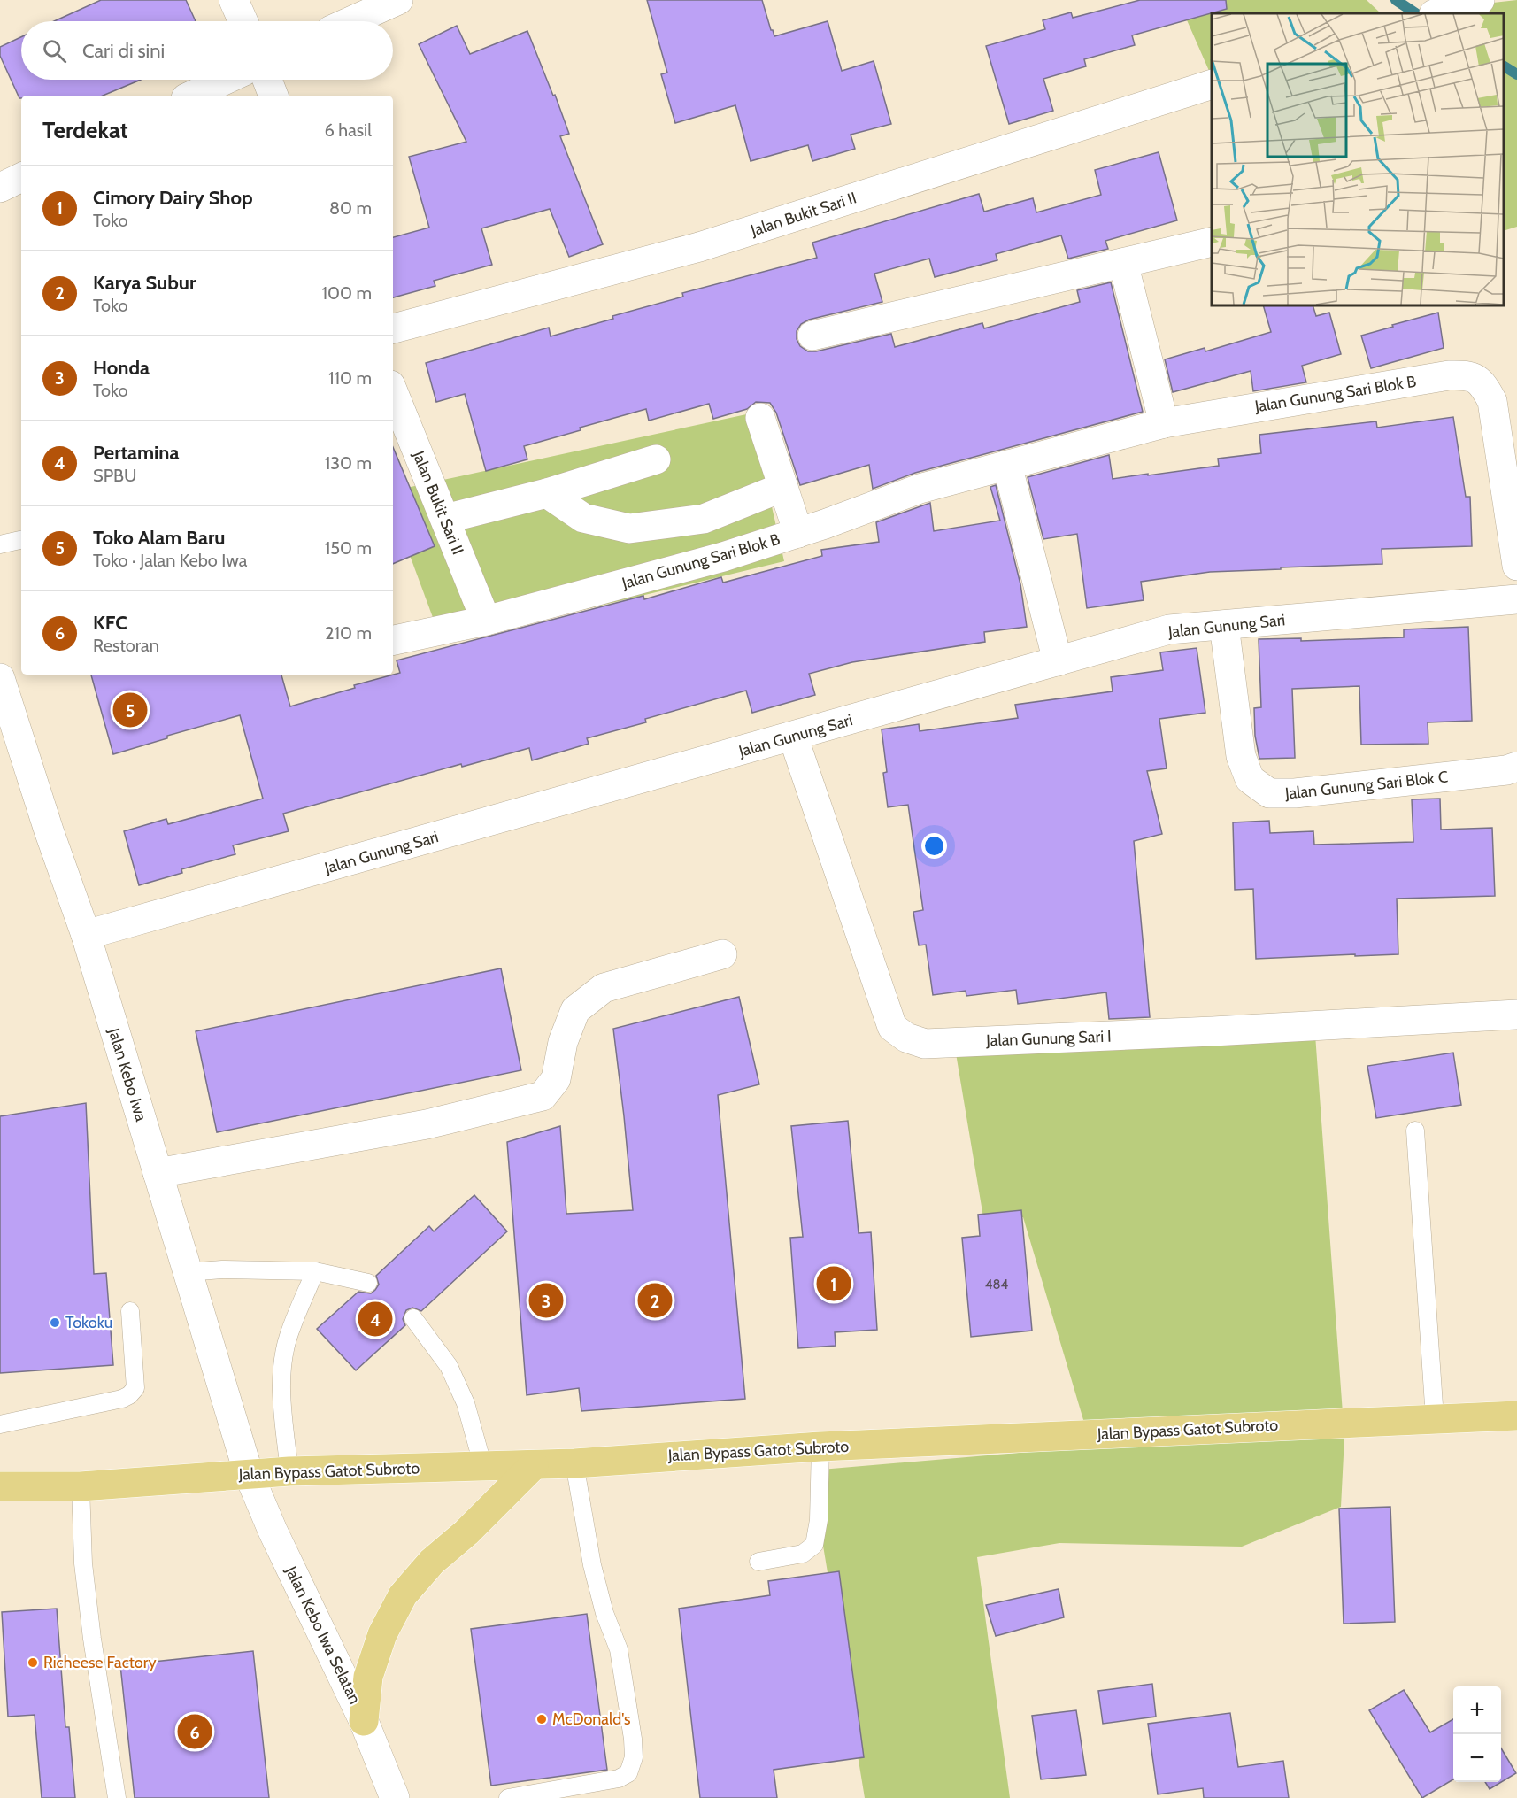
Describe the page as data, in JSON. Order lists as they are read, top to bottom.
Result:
{
  "streets": {
    "main road": ["Jalan Bypass Gatot Subroto"],
    "street": [
      "Jalan Bukit Sari II",
      "Jalan Gunung Sari Blok B",
      "Jalan Gunung Sari",
      "Jalan Gunung Sari Blok C",
      "Jalan Gunung Sari I",
      "Jalan Kebo Iwa",
      "Jalan Kebo Iwa Selatan"
    ]
  },
  "crossings": [
    ["Jalan Bukit Sari II", "Jalan Gunung Sari Blok B"],
    ["Jalan Gunung Sari", "Jalan Gunung Sari Blok C"],
    ["Jalan Gunung Sari", "Jalan Gunung Sari I"],
    ["Jalan Gunung Sari", "Jalan Kebo Iwa"],
    ["Jalan Kebo Iwa", "Jalan Bypass Gatot Subroto"],
    ["Jalan Kebo Iwa", "Jalan Kebo Iwa Selatan"],
    ["Jalan Bypass Gatot Subroto", "Jalan Kebo Iwa Selatan"]
  ],
  "places": ["Tokoku", "Richeese Factory", "McDonald's"],
  "house_numbers": ["484"],
  "page": {
    "search": "Cari di sini",
    "heading": ["Terdekat", "6 hasil"],
    "list": [
      {
        "mark": "1",
        "name": "Cimory Dairy Shop",
        "note": "Toko",
        "value": "80 m"
      },
      {
        "mark": "2",
        "name": "Karya Subur",
        "note": "Toko",
        "value": "100 m"
      },
      {
        "mark": "3",
        "name": "Honda",
        "note": "Toko",
        "value": "110 m"
      },
      {
        "mark": "4",
        "name": "Pertamina",
        "note": "SPBU",
        "value": "130 m"
      },
      {
        "mark": "5",
        "name": "Toko Alam Baru",
        "note": "Toko · Jalan Kebo Iwa",
        "value": "150 m"
      },
      {
        "mark": "6",
        "name": "KFC",
        "note": "Restoran",
        "value": "210 m"
      }
    ],
    "pins": [
      "5",
      "1",
      "2",
      "3",
      "4",
      "6"
    ],
    "map_buttons": ["+", "−"]
  }
}
